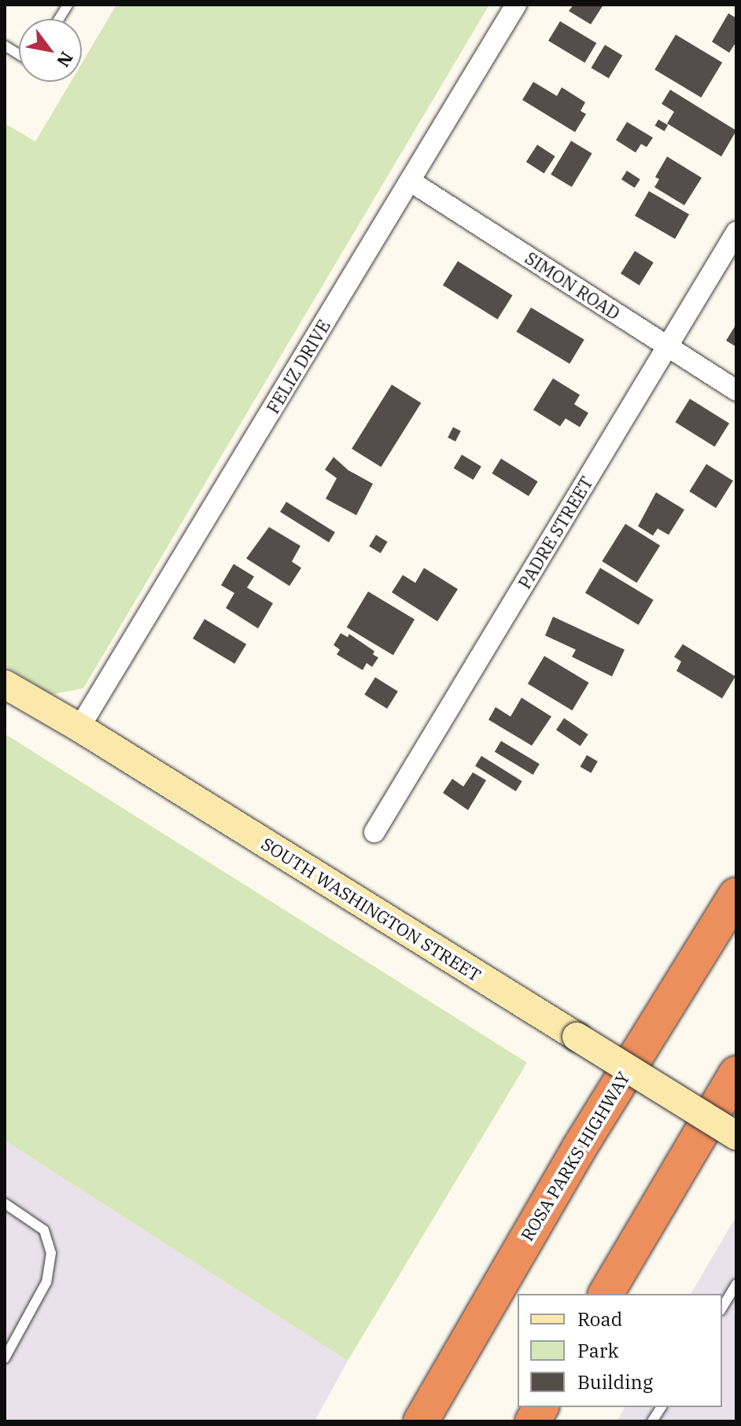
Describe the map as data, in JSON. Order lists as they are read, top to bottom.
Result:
{
  "streets": {
    "highway": ["ROSA PARKS HIGHWAY"],
    "street": [
      "SIMON ROAD",
      "FELIZ DRIVE",
      "PADRE STREET",
      "SOUTH WASHINGTON STREET"
    ]
  },
  "crossings": [
    ["SIMON ROAD", "FELIZ DRIVE"],
    ["SIMON ROAD", "PADRE STREET"],
    ["FELIZ DRIVE", "SOUTH WASHINGTON STREET"]
  ],
  "legend": ["Road", "Park", "Building"],
  "north": "bottom right"
}
